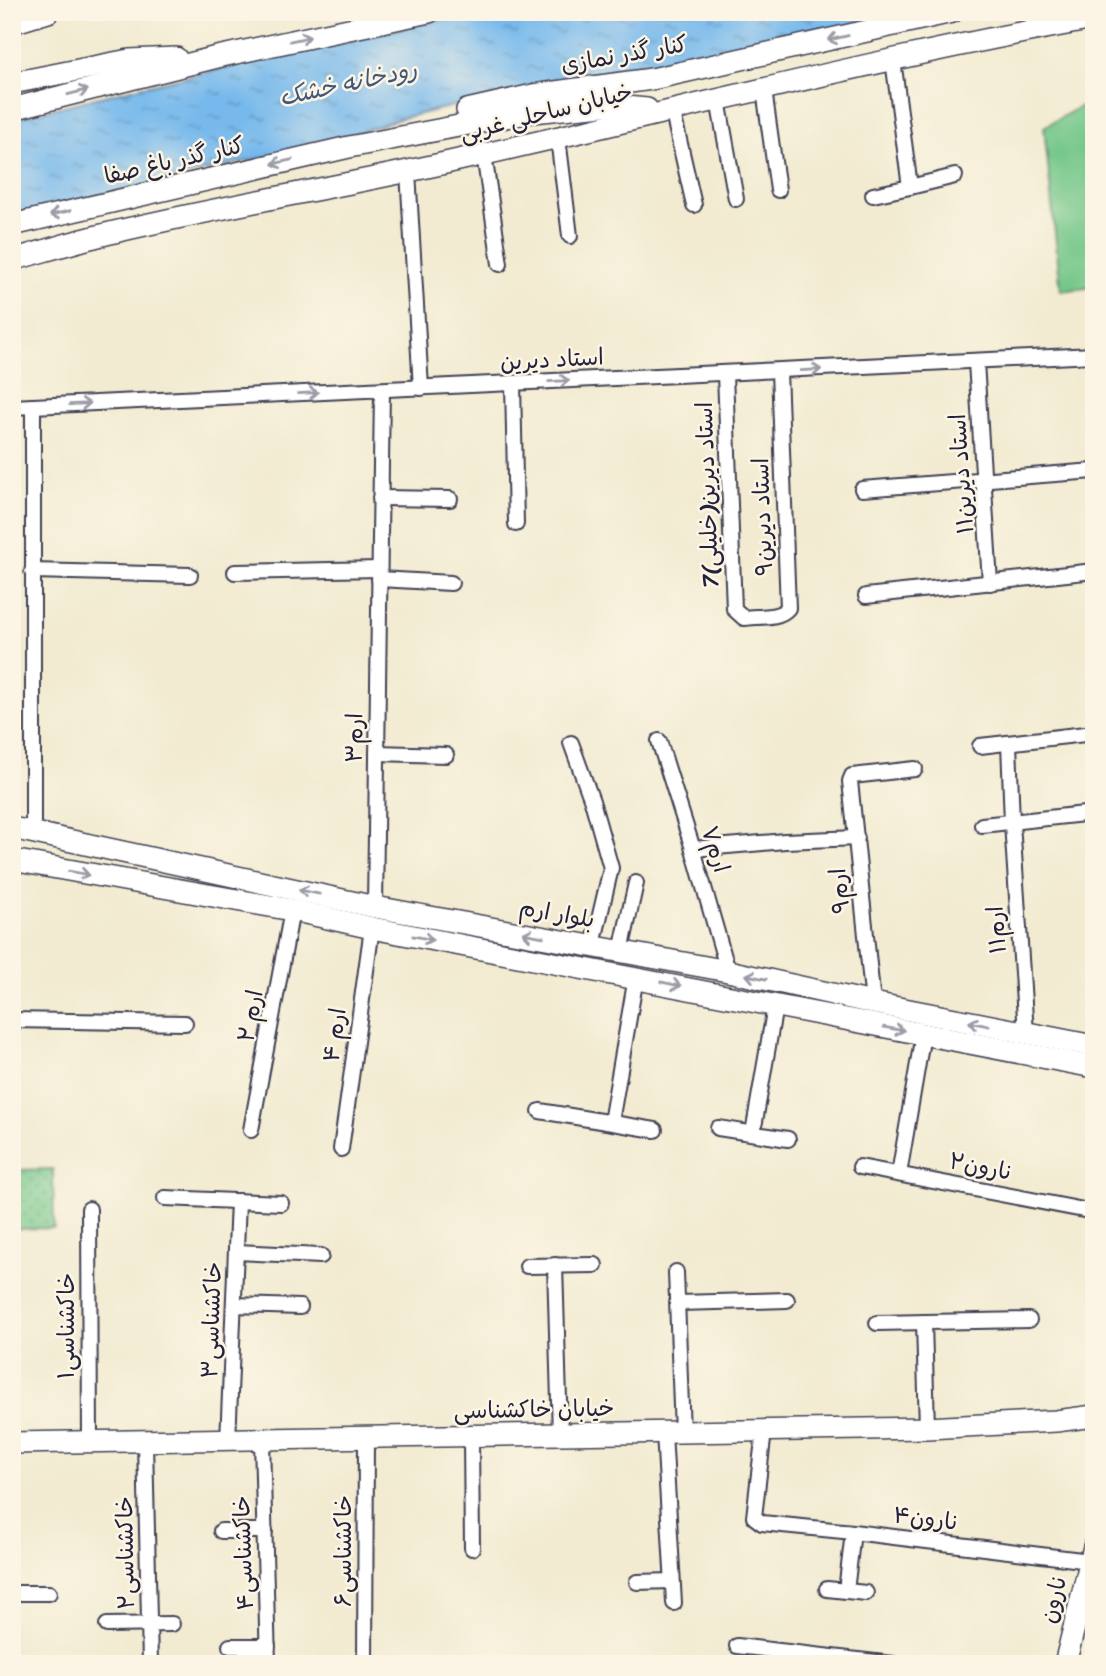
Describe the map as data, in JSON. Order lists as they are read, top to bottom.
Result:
{
  "streets": {
    "main road": [
      "کنار گذر نمازی",
      "خیابان ساحلی غربی",
      "کنار گذر باغ صفا",
      "بلوار ارم",
      "خیابان خاکشناسی",
      "نارون"
    ],
    "street": [
      "استاد دیرین",
      "استاد دیرین۱۱",
      "7استاد دیرین(خلیلی)",
      "استاد دیرین۹",
      "ارم۳",
      "ارم۷",
      "ارم۹",
      "ارم۱۱",
      "ارم ۲",
      "ارم ۴",
      "نارون۲",
      "خاکشناسی۳",
      "خاکشناسی۱",
      "نارون۴",
      "خاکشناسی۶",
      "خاکشناسی۲",
      "خاکشناسی۴"
    ]
  },
  "crossings": [
    ["کنار گذر نمازی", "کنار گذر باغ صفا"],
    ["استاد دیرین", "استاد دیرین۱۱"],
    ["استاد دیرین", "7استاد دیرین(خلیلی)"],
    ["استاد دیرین", "استاد دیرین۹"],
    ["استاد دیرین", "ارم۳"],
    ["7استاد دیرین(خلیلی)", "استاد دیرین۹"],
    ["ارم۳", "بلوار ارم"],
    ["ارم۳", "ارم ۴"],
    ["ارم۷", "بلوار ارم"],
    ["ارم۹", "بلوار ارم"],
    ["بلوار ارم", "ارم۱۱"],
    ["بلوار ارم", "ارم ۲"],
    ["بلوار ارم", "ارم ۴"],
    ["خاکشناسی۳", "خیابان خاکشناسی"],
    ["خاکشناسی۱", "خیابان خاکشناسی"],
    ["خیابان خاکشناسی", "نارون۴"],
    ["خیابان خاکشناسی", "خاکشناسی۶"],
    ["خیابان خاکشناسی", "خاکشناسی۲"],
    ["خیابان خاکشناسی", "خاکشناسی۴"],
    ["نارون۴", "نارون"]
  ],
  "one_way": ["استاد دیرین"],
  "water": ["رودخانه خشک"]
}
